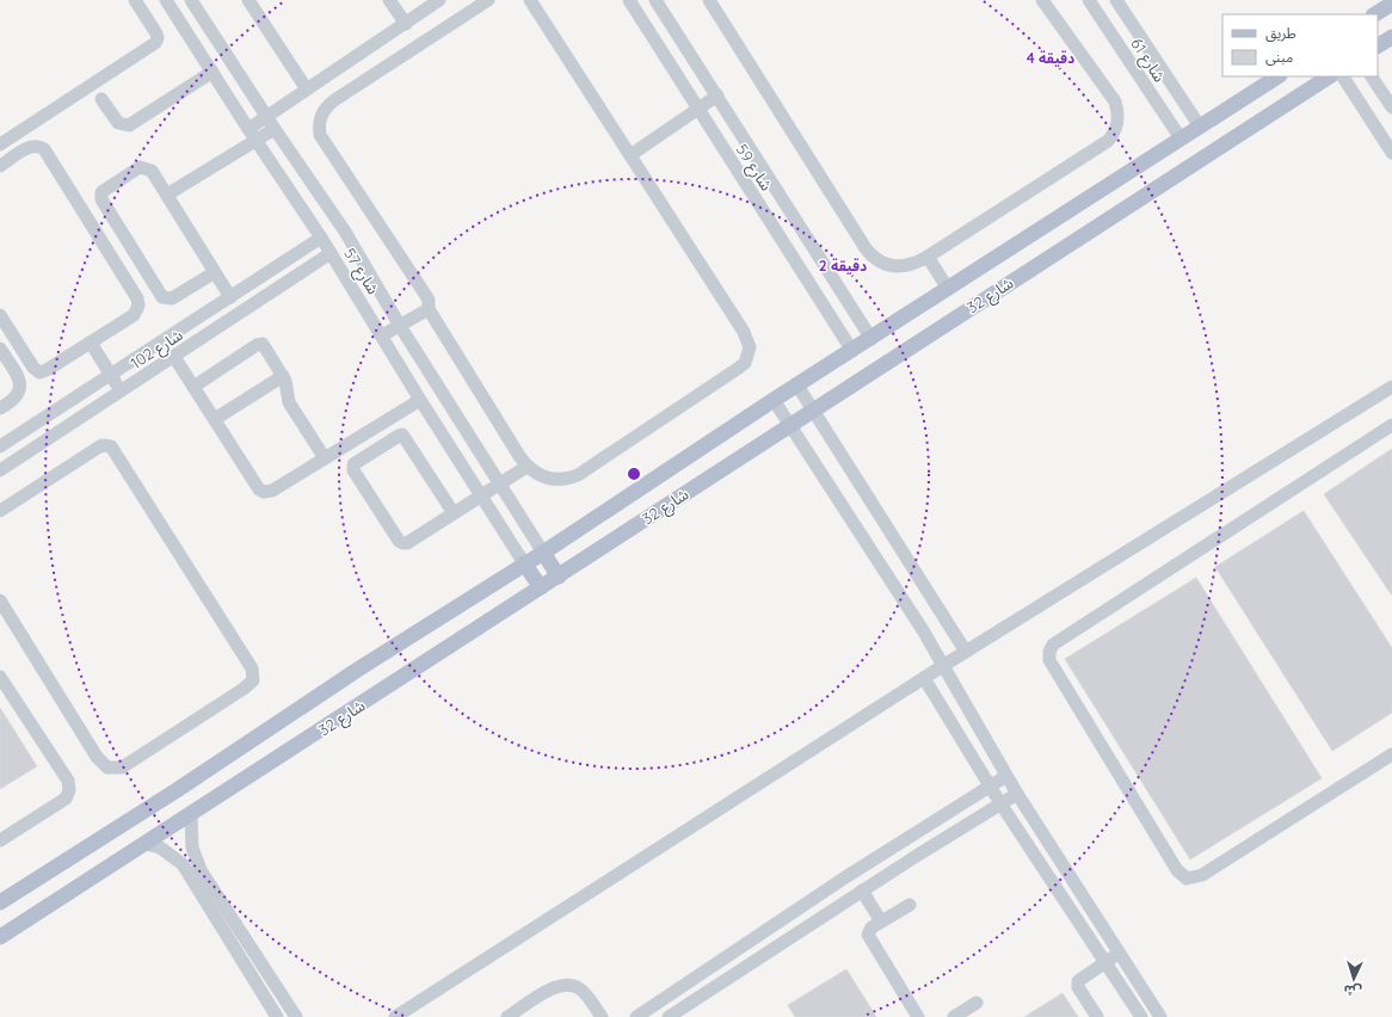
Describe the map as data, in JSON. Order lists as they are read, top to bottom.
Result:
{
  "streets": {
    "main road": ["شارع 32"],
    "street": [
      "شارع 61",
      "شارع 59",
      "شارع 57",
      "شارع 102"
    ]
  },
  "crossings": [
    ["شارع 61", "شارع 32"],
    ["شارع 59", "شارع 32"],
    ["شارع 57", "شارع 32"],
    ["شارع 57", "شارع 102"]
  ],
  "legend": ["طريق", "مبنى"],
  "north": "bottom",
  "rings": ["4 دقيقة", "2 دقيقة"]
}
